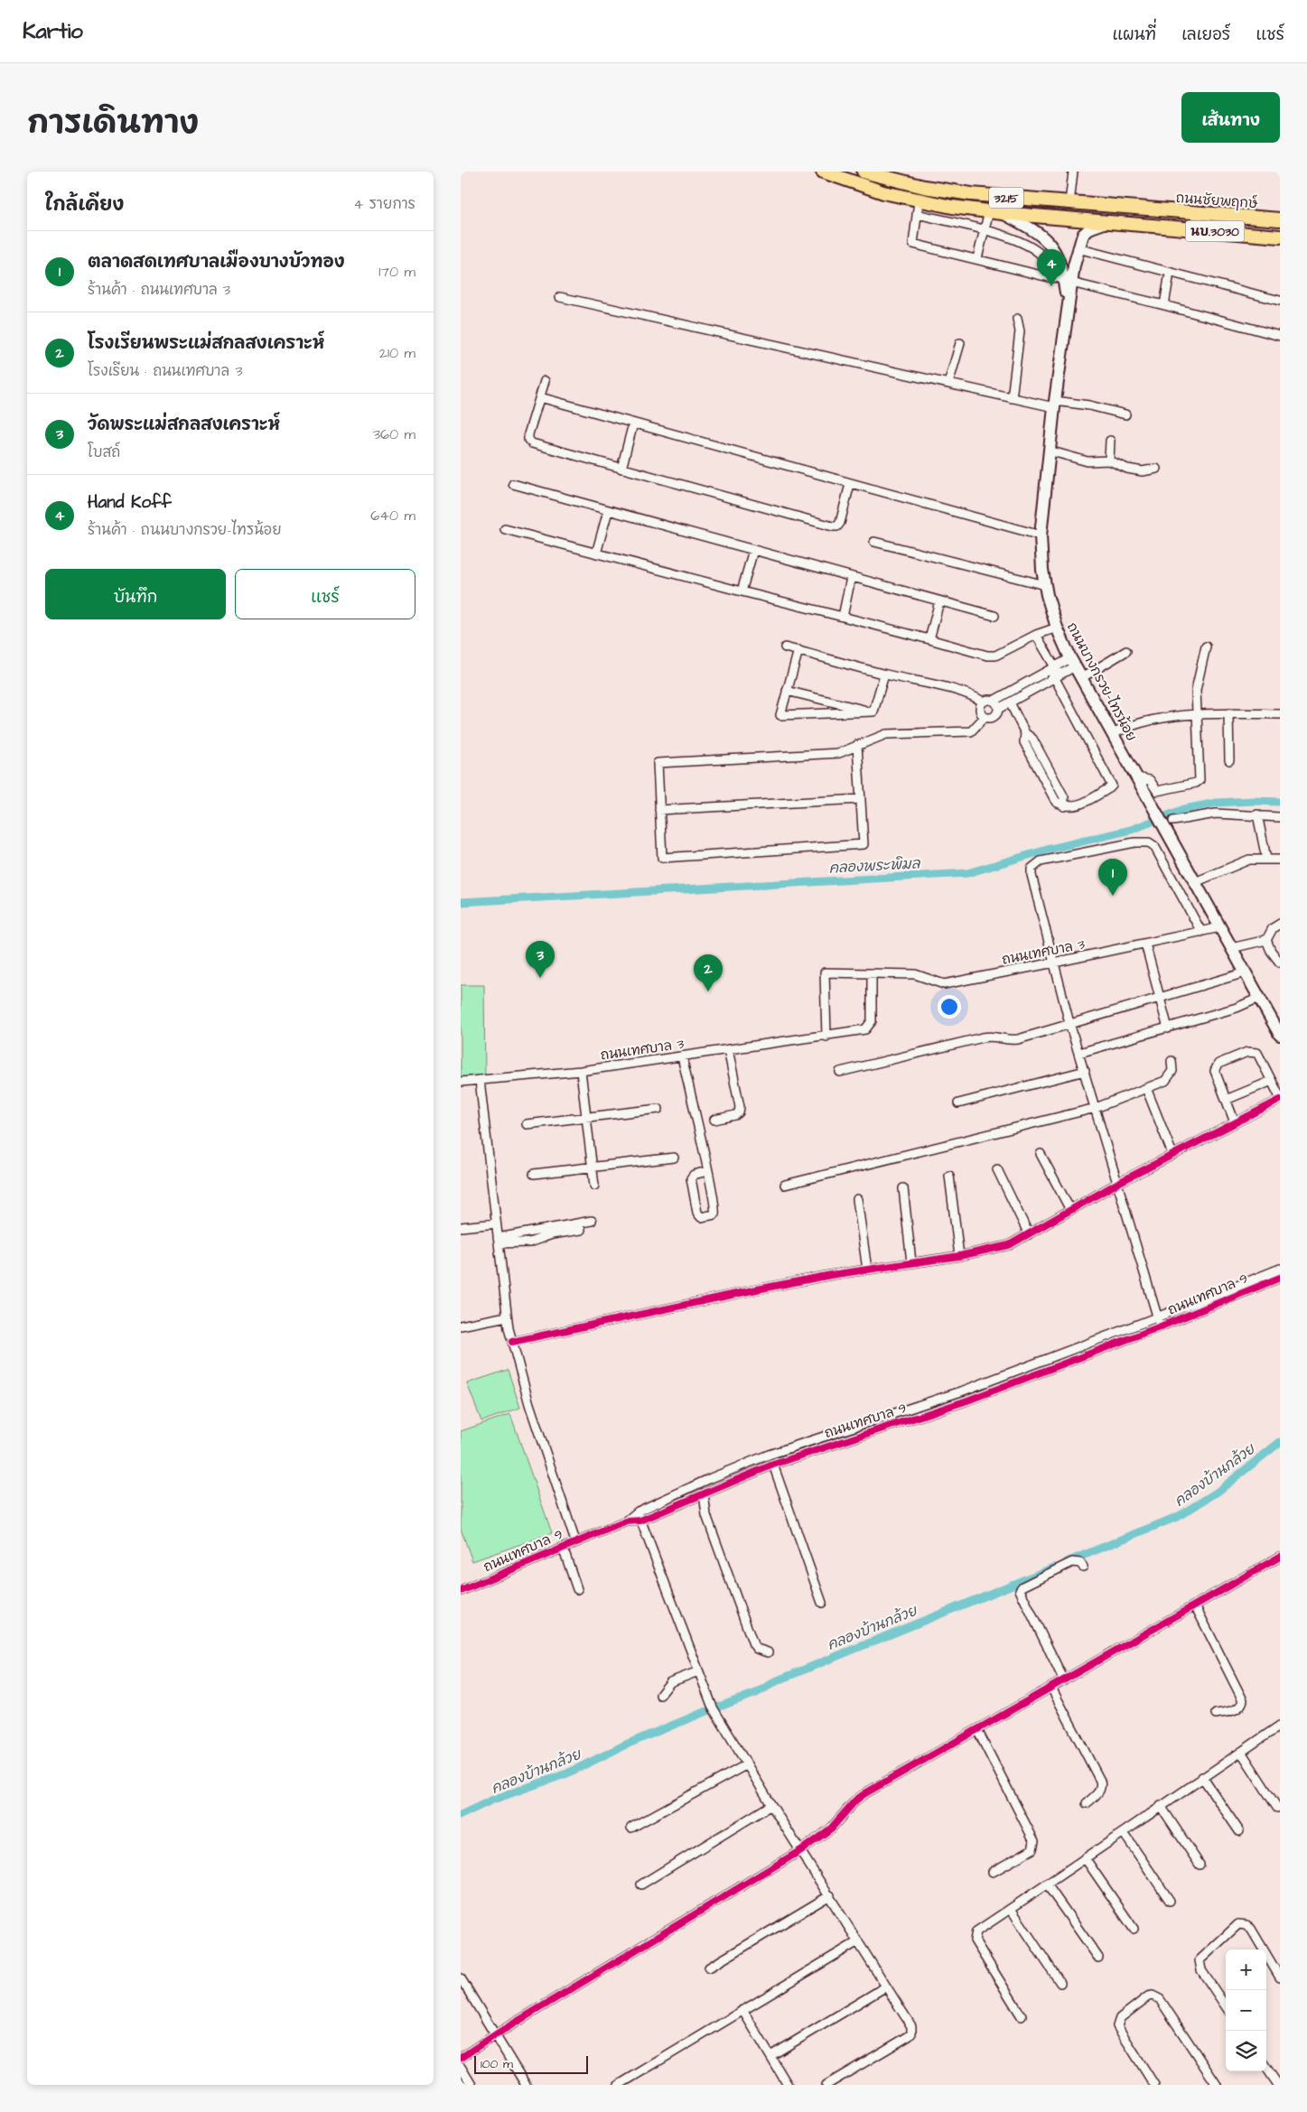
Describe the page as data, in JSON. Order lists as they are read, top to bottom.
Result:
{
  "streets": {
    "main road": [
      "3215",
      "ถนนชัยพฤกษ์",
      "นบ.3030",
      "ถนนบางกรวย-ไทรน้อย"
    ],
    "street": ["ถนนเทศบาล 3", "ถนนเทศบาล 9"]
  },
  "crossings": [
    ["3215", "ถนนชัยพฤกษ์"],
    ["นบ.3030", "ถนนบางกรวย-ไทรน้อย"],
    ["ถนนบางกรวย-ไทรน้อย", "ถนนเทศบาล 3"]
  ],
  "water": ["คลองพระพิมล", "คลองบ้านกล้วย"],
  "scale_bar": "100 m",
  "page": {
    "header": "Kartio",
    "nav": ["แผนที่", "เลเยอร์", "แชร์"],
    "title": "การเดินทาง",
    "buttons": [
      "เส้นทาง",
      ["บันทึก", "แชร์"]
    ],
    "heading": ["ใกล้เคียง", "4 รายการ"],
    "list": [
      {
        "mark": "1",
        "name": "ตลาดสดเทศบาลเมืองบางบัวทอง",
        "note": "ร้านค้า · ถนนเทศบาล 3",
        "value": "170 m"
      },
      {
        "mark": "2",
        "name": "โรงเรียนพระแม่สกลสงเคราะห์",
        "note": "โรงเรียน · ถนนเทศบาล 3",
        "value": "210 m"
      },
      {
        "mark": "3",
        "name": "วัดพระแม่สกลสงเคราะห์",
        "note": "โบสถ์",
        "value": "360 m"
      },
      {
        "mark": "4",
        "name": "Hand Koff",
        "note": "ร้านค้า · ถนนบางกรวย-ไทรน้อย",
        "value": "640 m"
      }
    ],
    "pins": [
      "4",
      "1",
      "3",
      "2"
    ],
    "map_buttons": ["+", "−"],
    "scale": "100 m"
  }
}
